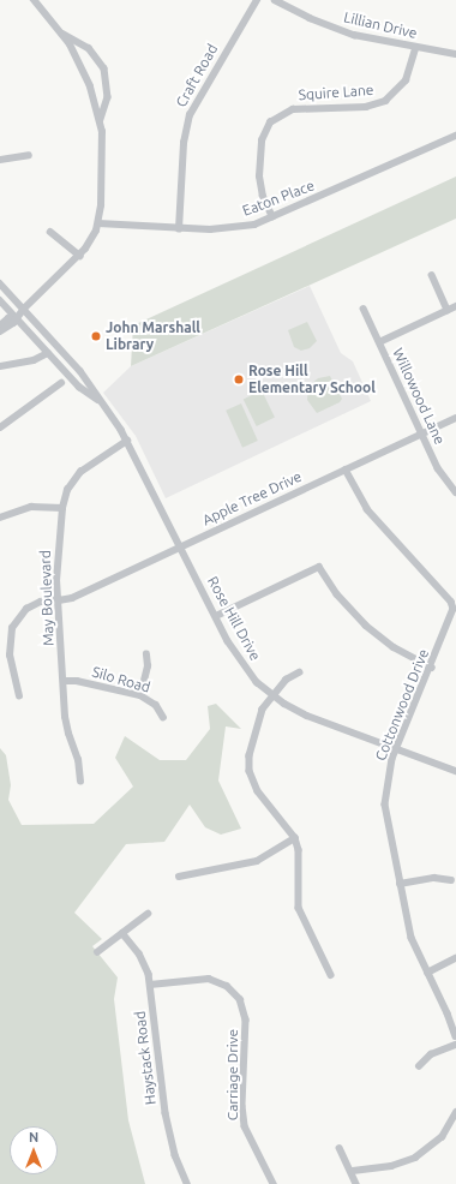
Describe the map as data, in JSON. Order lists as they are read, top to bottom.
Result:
{
  "streets": {
    "street": [
      "Lillian Drive",
      "Craft Road",
      "Squire Lane",
      "Eaton Place",
      "Willowood Lane",
      "Apple Tree Drive",
      "May Boulevard",
      "Rose Hill Drive",
      "Silo Road",
      "Cottonwood Drive",
      "Haystack Road",
      "Carriage Drive"
    ]
  },
  "crossings": [
    ["Lillian Drive", "Squire Lane"],
    ["Craft Road", "Eaton Place"],
    ["Squire Lane", "Eaton Place"],
    ["Willowood Lane", "Apple Tree Drive"],
    ["Apple Tree Drive", "May Boulevard"],
    ["Apple Tree Drive", "Rose Hill Drive"],
    ["Apple Tree Drive", "Cottonwood Drive"],
    ["May Boulevard", "Rose Hill Drive"],
    ["May Boulevard", "Silo Road"],
    ["Rose Hill Drive", "Cottonwood Drive"],
    ["Haystack Road", "Carriage Drive"]
  ],
  "places": ["John Marshall Library", "Rose Hill Elementary School"],
  "north": "top"
}
